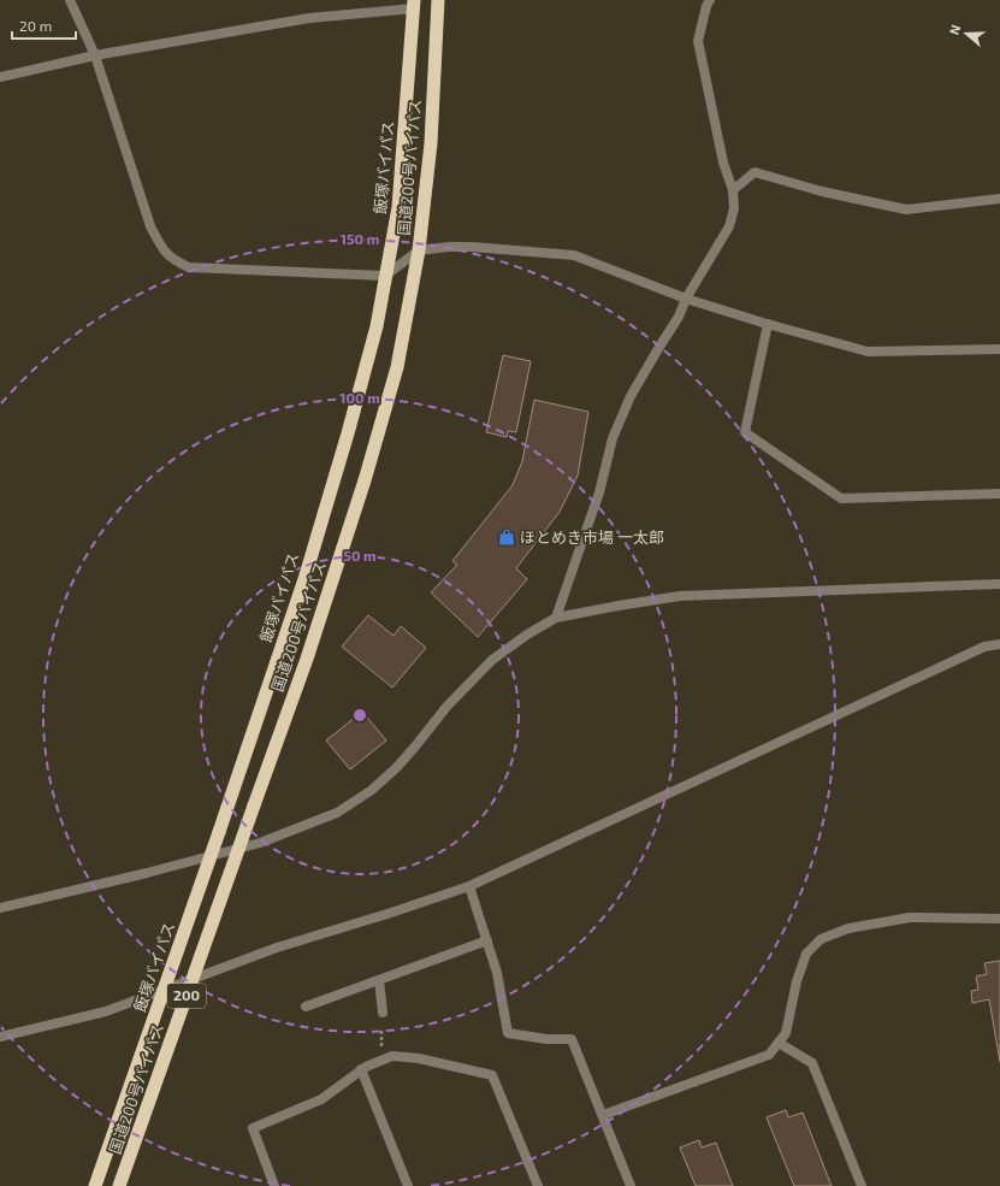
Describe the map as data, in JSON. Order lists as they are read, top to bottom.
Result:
{
  "streets": {
    "highway": ["飯塚バイパス", "国道200号バイパス", "200"]
  },
  "places": {
    "shop": ["ほとめき市場 一太郎"]
  },
  "scale_bar": "20 m",
  "north": "left",
  "rings": ["150 m", "100 m", "50 m"]
}
